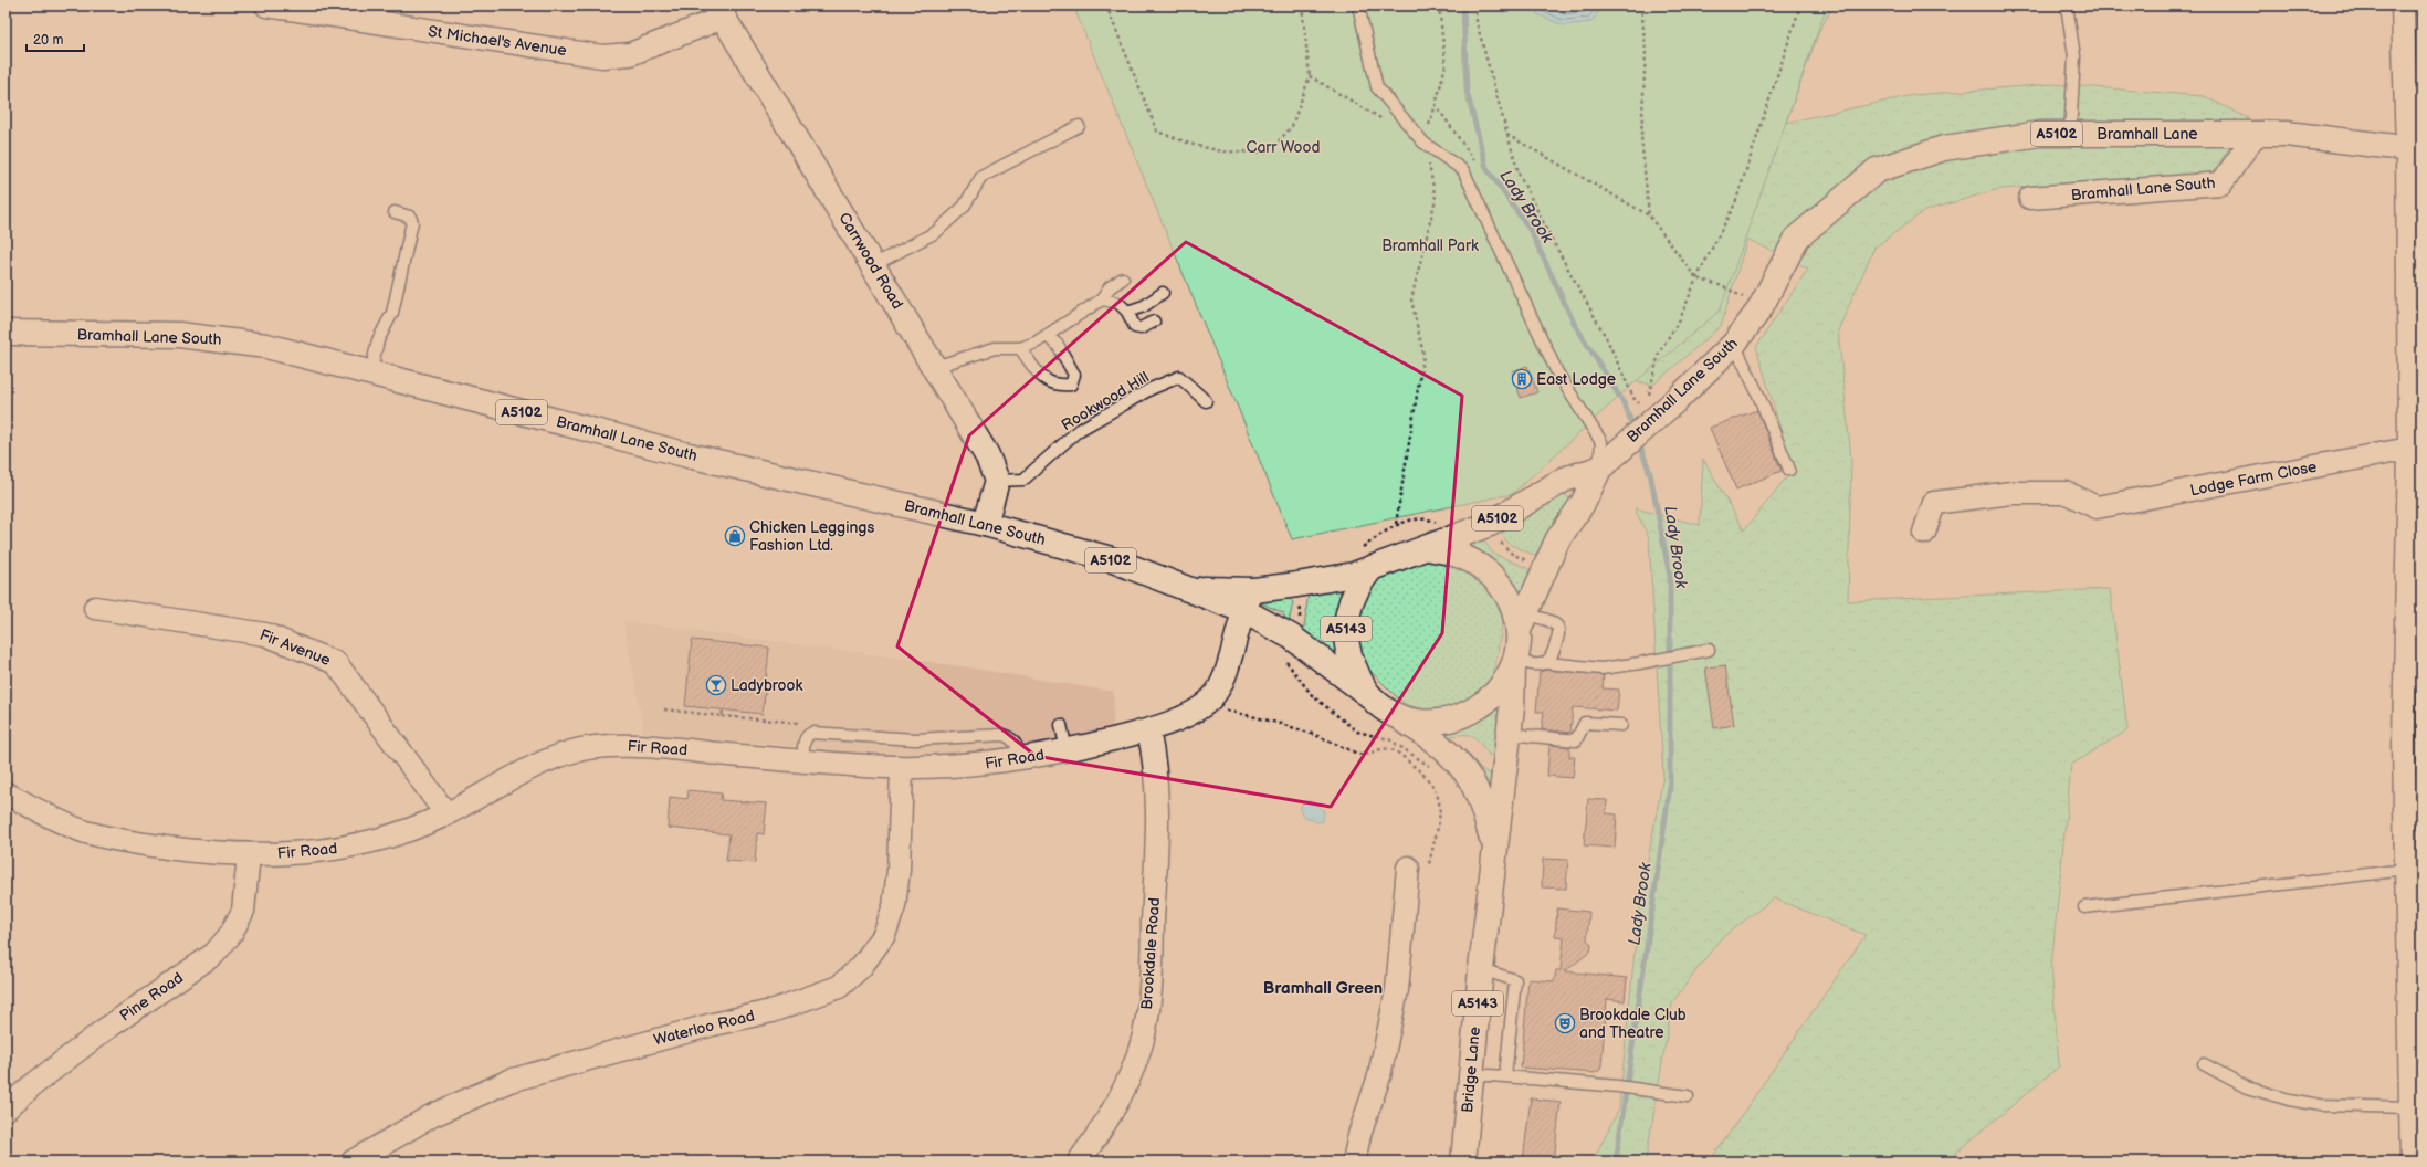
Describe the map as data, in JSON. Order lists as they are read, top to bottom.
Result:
{
  "streets": {
    "main road": [
      "A5102",
      "Bramhall Lane",
      "Bramhall Lane South",
      "Carrwood Road",
      "A5143",
      "Bridge Lane"
    ],
    "street": [
      "St Michael's Avenue",
      "Lodge Farm Close",
      "Fir Avenue",
      "Fir Road",
      "Brookdale Road",
      "Pine Road",
      "Waterloo Road"
    ],
    "lane": ["Rookwood Hill"]
  },
  "crossings": [
    ["St Michael's Avenue", "Carrwood Road"],
    ["Bramhall Lane", "Bramhall Lane South"],
    ["Bramhall Lane South", "A5143"],
    ["Bramhall Lane South", "Fir Road"],
    ["Carrwood Road", "Rookwood Hill"],
    ["A5143", "Bridge Lane"],
    ["Fir Avenue", "Fir Road"],
    ["Fir Road", "Brookdale Road"],
    ["Fir Road", "Pine Road"],
    ["Fir Road", "Waterloo Road"]
  ],
  "districts": ["Bramhall Green"],
  "water": ["Lady Brook"],
  "parks": ["Carr Wood", "Bramhall Park"],
  "places": {
    "building": ["East Lodge"],
    "shop": ["Chicken Leggings Fashion Ltd."],
    "bar": ["Ladybrook"],
    "theatre": ["Brookdale Club and Theatre"]
  },
  "scale_bar": "20 m"
}
